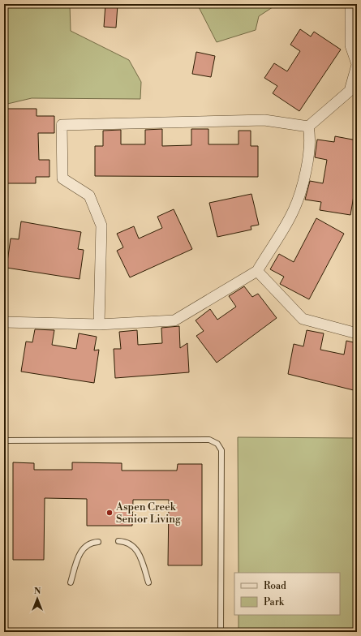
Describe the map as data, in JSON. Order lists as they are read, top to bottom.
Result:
{
  "places": ["Aspen Creek Senior Living"],
  "legend": ["Road", "Park"],
  "north": "top"
}
